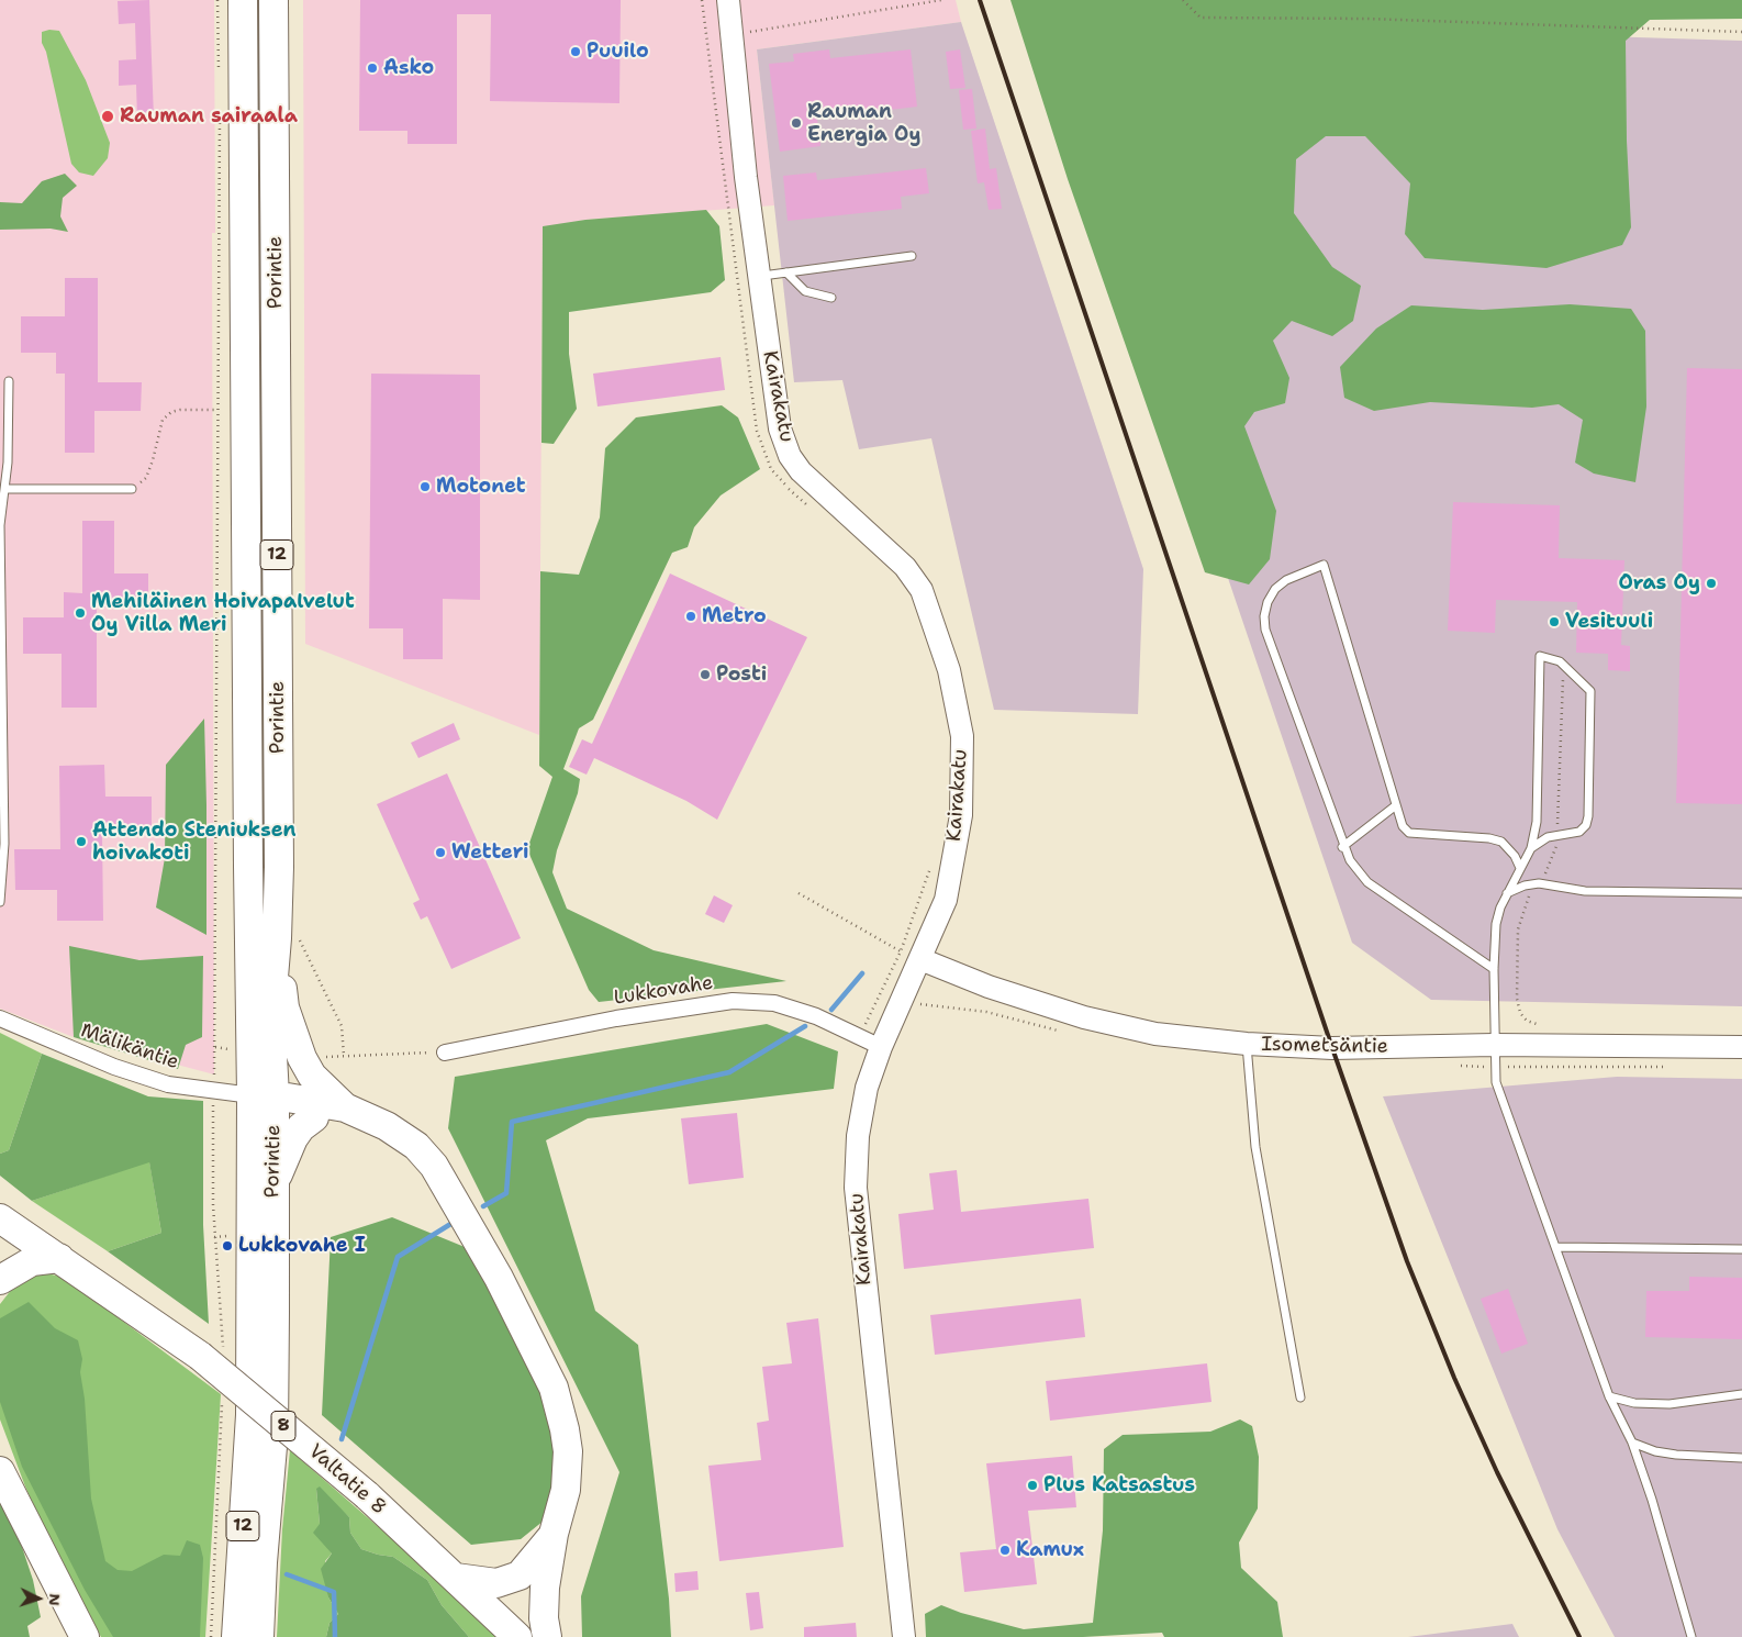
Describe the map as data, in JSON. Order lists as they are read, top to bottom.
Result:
{
  "streets": {
    "highway": [
      "Porintie",
      "12",
      "8",
      "Valtatie 8"
    ],
    "main road": ["Kairakatu", "Isometsäntie"],
    "street": ["Lukkovahe", "Mälikäntie"]
  },
  "crossings": [
    ["Porintie", "Mälikäntie"],
    ["Kairakatu", "Lukkovahe"],
    ["Kairakatu", "Isometsäntie"],
    ["8", "Valtatie 8"]
  ],
  "places": [
    "Puuilo",
    "Asko",
    "Rauman sairaala",
    "Rauman Energia Oy",
    "Motonet",
    "Oras Oy",
    "Mehiläinen Hoivapalvelut Oy Villa Meri",
    "Metro",
    "Vesituuli",
    "Posti",
    "Attendo Steniuksen hoivakoti",
    "Wetteri",
    "Lukkovahe I",
    "Plus Katsastus",
    "Kamux"
  ],
  "north": "right"
}
